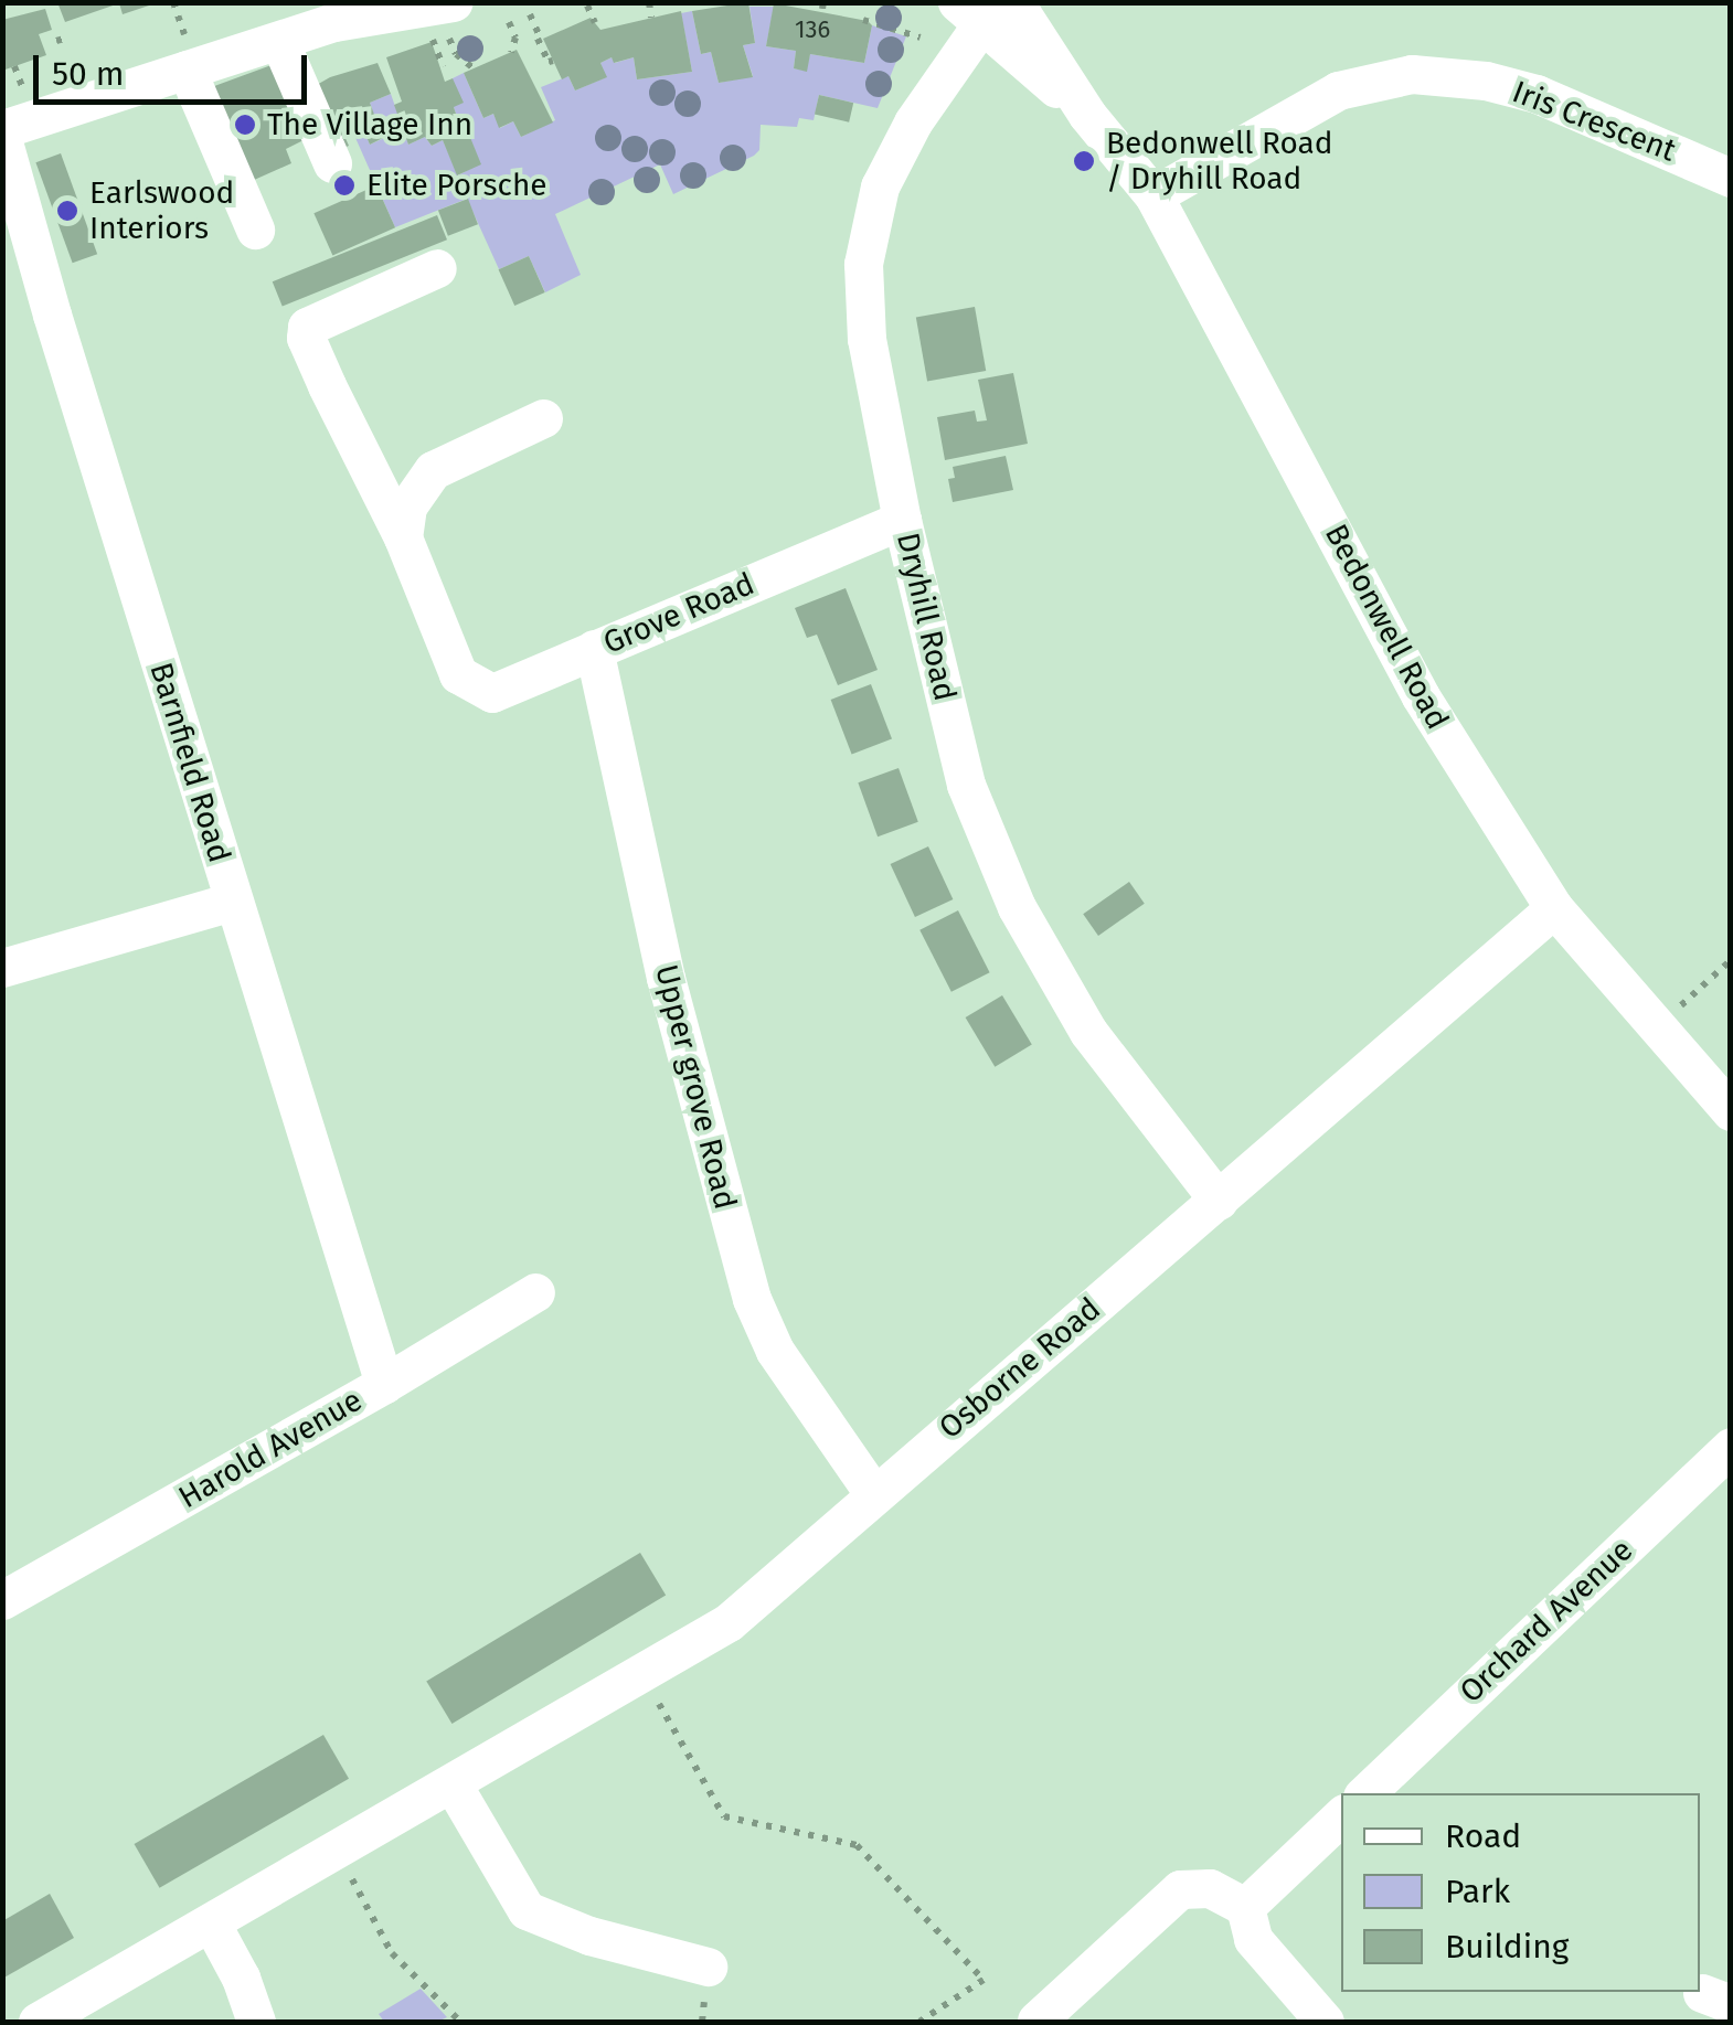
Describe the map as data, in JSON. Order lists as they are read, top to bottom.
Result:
{
  "streets": {
    "street": [
      "Iris Crescent",
      "Grove Road",
      "Dryhill Road",
      "Bedonwell Road",
      "Barnfield Road",
      "Upper grove Road",
      "Osborne Road",
      "Harold Avenue",
      "Orchard Avenue"
    ]
  },
  "crossings": [
    ["Iris Crescent", "Bedonwell Road"],
    ["Grove Road", "Dryhill Road"],
    ["Grove Road", "Upper grove Road"],
    ["Dryhill Road", "Bedonwell Road"],
    ["Dryhill Road", "Osborne Road"],
    ["Bedonwell Road", "Osborne Road"],
    ["Barnfield Road", "Harold Avenue"],
    ["Upper grove Road", "Osborne Road"]
  ],
  "places": [
    "The Village Inn",
    "Bedonwell Road / Dryhill Road",
    "Elite Porsche",
    "Earlswood Interiors"
  ],
  "house_numbers": ["136"],
  "legend": ["Road", "Park", "Building"],
  "scale_bar": "50 m"
}
